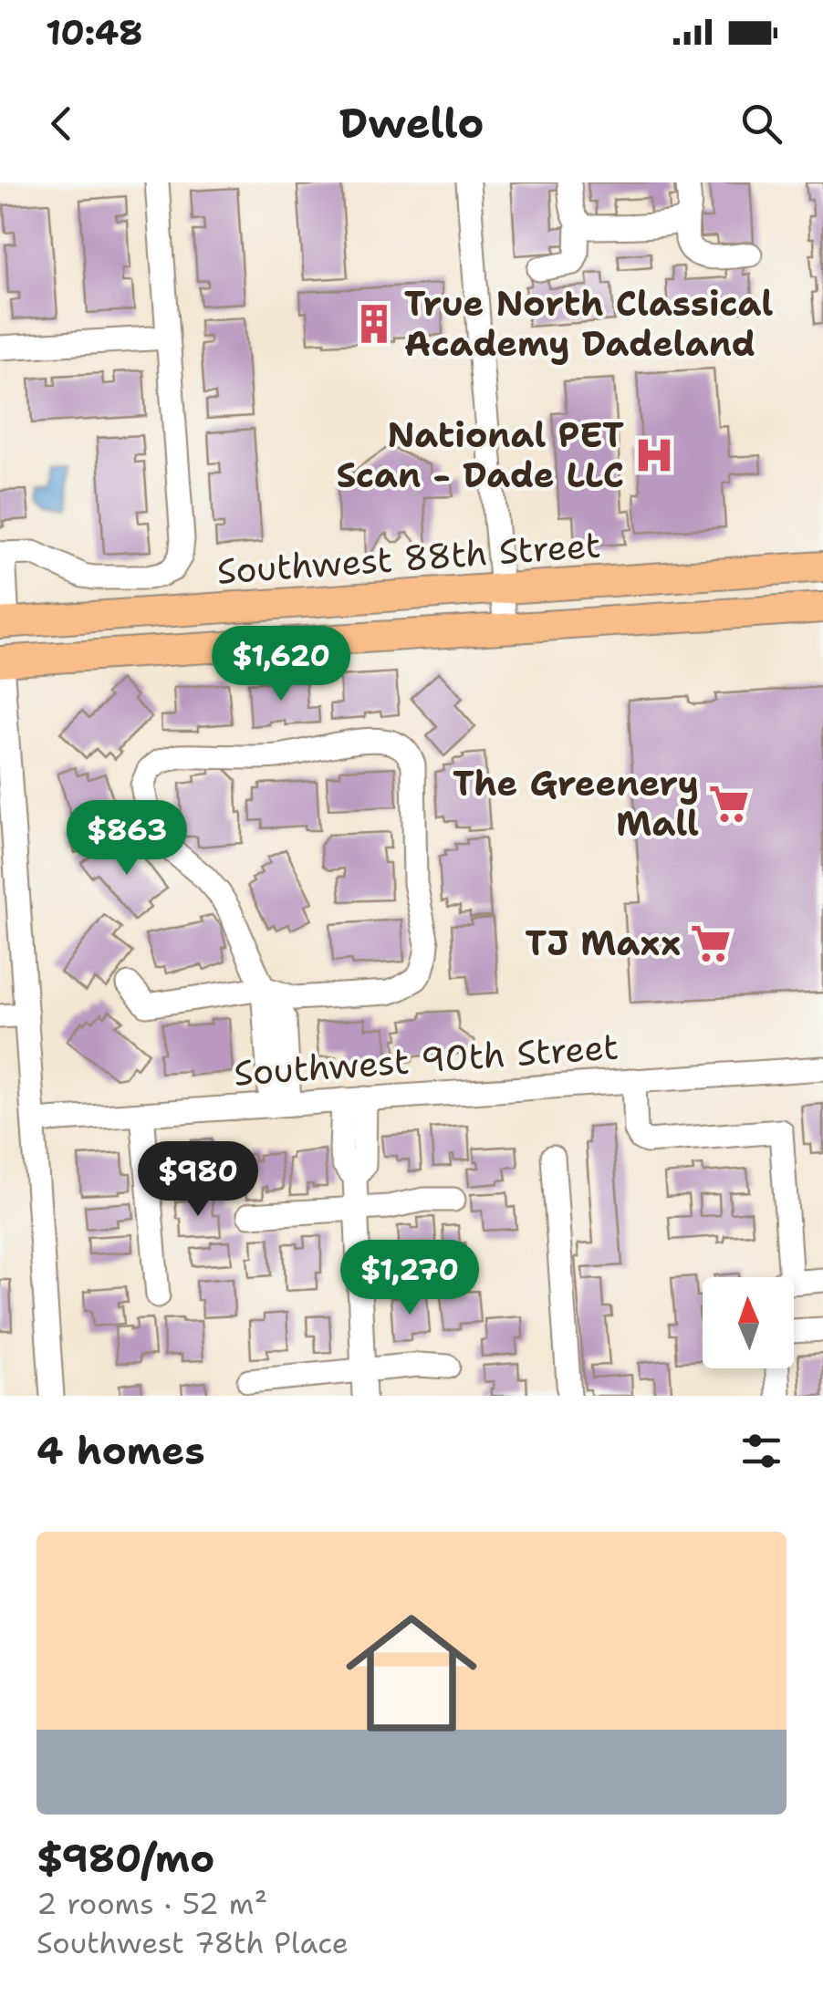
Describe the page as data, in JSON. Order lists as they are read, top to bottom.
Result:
{
  "streets": {
    "main road": ["Southwest 88th Street"],
    "street": ["Southwest 90th Street"]
  },
  "places": {
    "building": ["True North Classical Academy Dadeland"],
    "hospital": ["National PET Scan - Dade LLC"],
    "supermarket": ["The Greenery Mall", "TJ Maxx"]
  },
  "north": "top",
  "page": {
    "status": "10:48",
    "header": "Dwello",
    "price": [
      "$1,620",
      "$863",
      "$980",
      "$1,270"
    ],
    "heading": "4 homes",
    "list": [
      {
        "name": "$980/mo",
        "note": "2 rooms · 52 m² · Southwest 78th Place"
      }
    ]
  }
}
